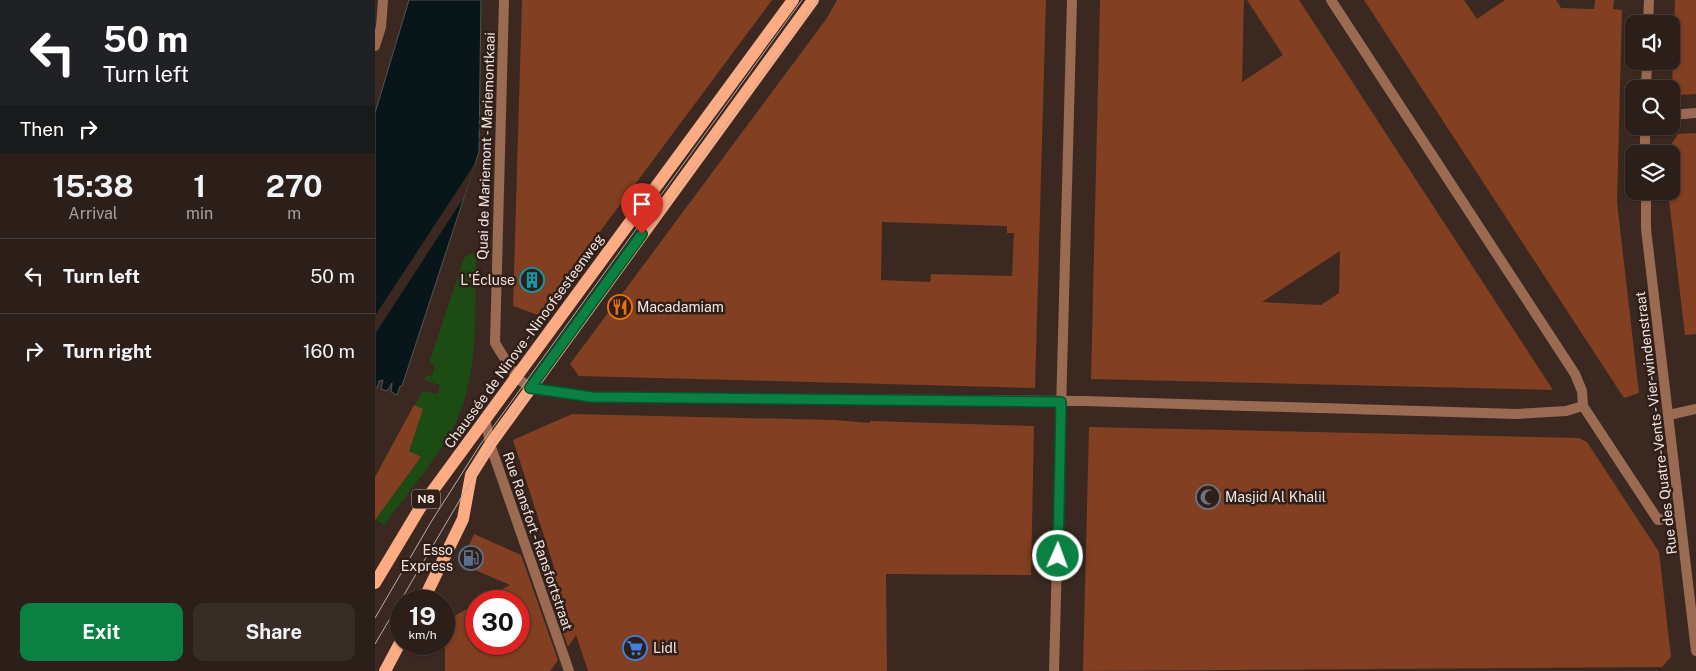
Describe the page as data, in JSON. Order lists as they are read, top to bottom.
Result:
{
  "streets": {
    "main road": ["Chaussée de Ninove - Ninoofsesteenweg", "N8"],
    "street": ["Quai de Mariemont - Mariemontkaai", "Rue des Quatre-Vents - Vier-windenstraat", "Rue Ransfort - Ransfortstraat"]
  },
  "crossings": [
    ["Quai de Mariemont - Mariemontkaai", "Chaussée de Ninove - Ninoofsesteenweg"],
    ["Chaussée de Ninove - Ninoofsesteenweg", "Rue Ransfort - Ransfortstraat"]
  ],
  "places": {
    "building": ["L'Écluse"],
    "restaurant": ["Macadamiam"],
    "mosque": ["Masjid Al Khalil"],
    "fuel station": ["Esso Express"],
    "supermarket": ["Lidl"]
  },
  "page": {
    "turn": ["50 m", "Turn left"],
    "then": "Then",
    "eta": [
      "15:38",
      "Arrival",
      "1",
      "min",
      "270",
      "m"
    ],
    "list": [
      {
        "name": "Turn left",
        "value": "50 m"
      },
      {
        "name": "Turn right",
        "value": "160 m"
      }
    ],
    "speed": "19 km/h",
    "limit": "30",
    "buttons": ["Exit", "Share"]
  }
}
